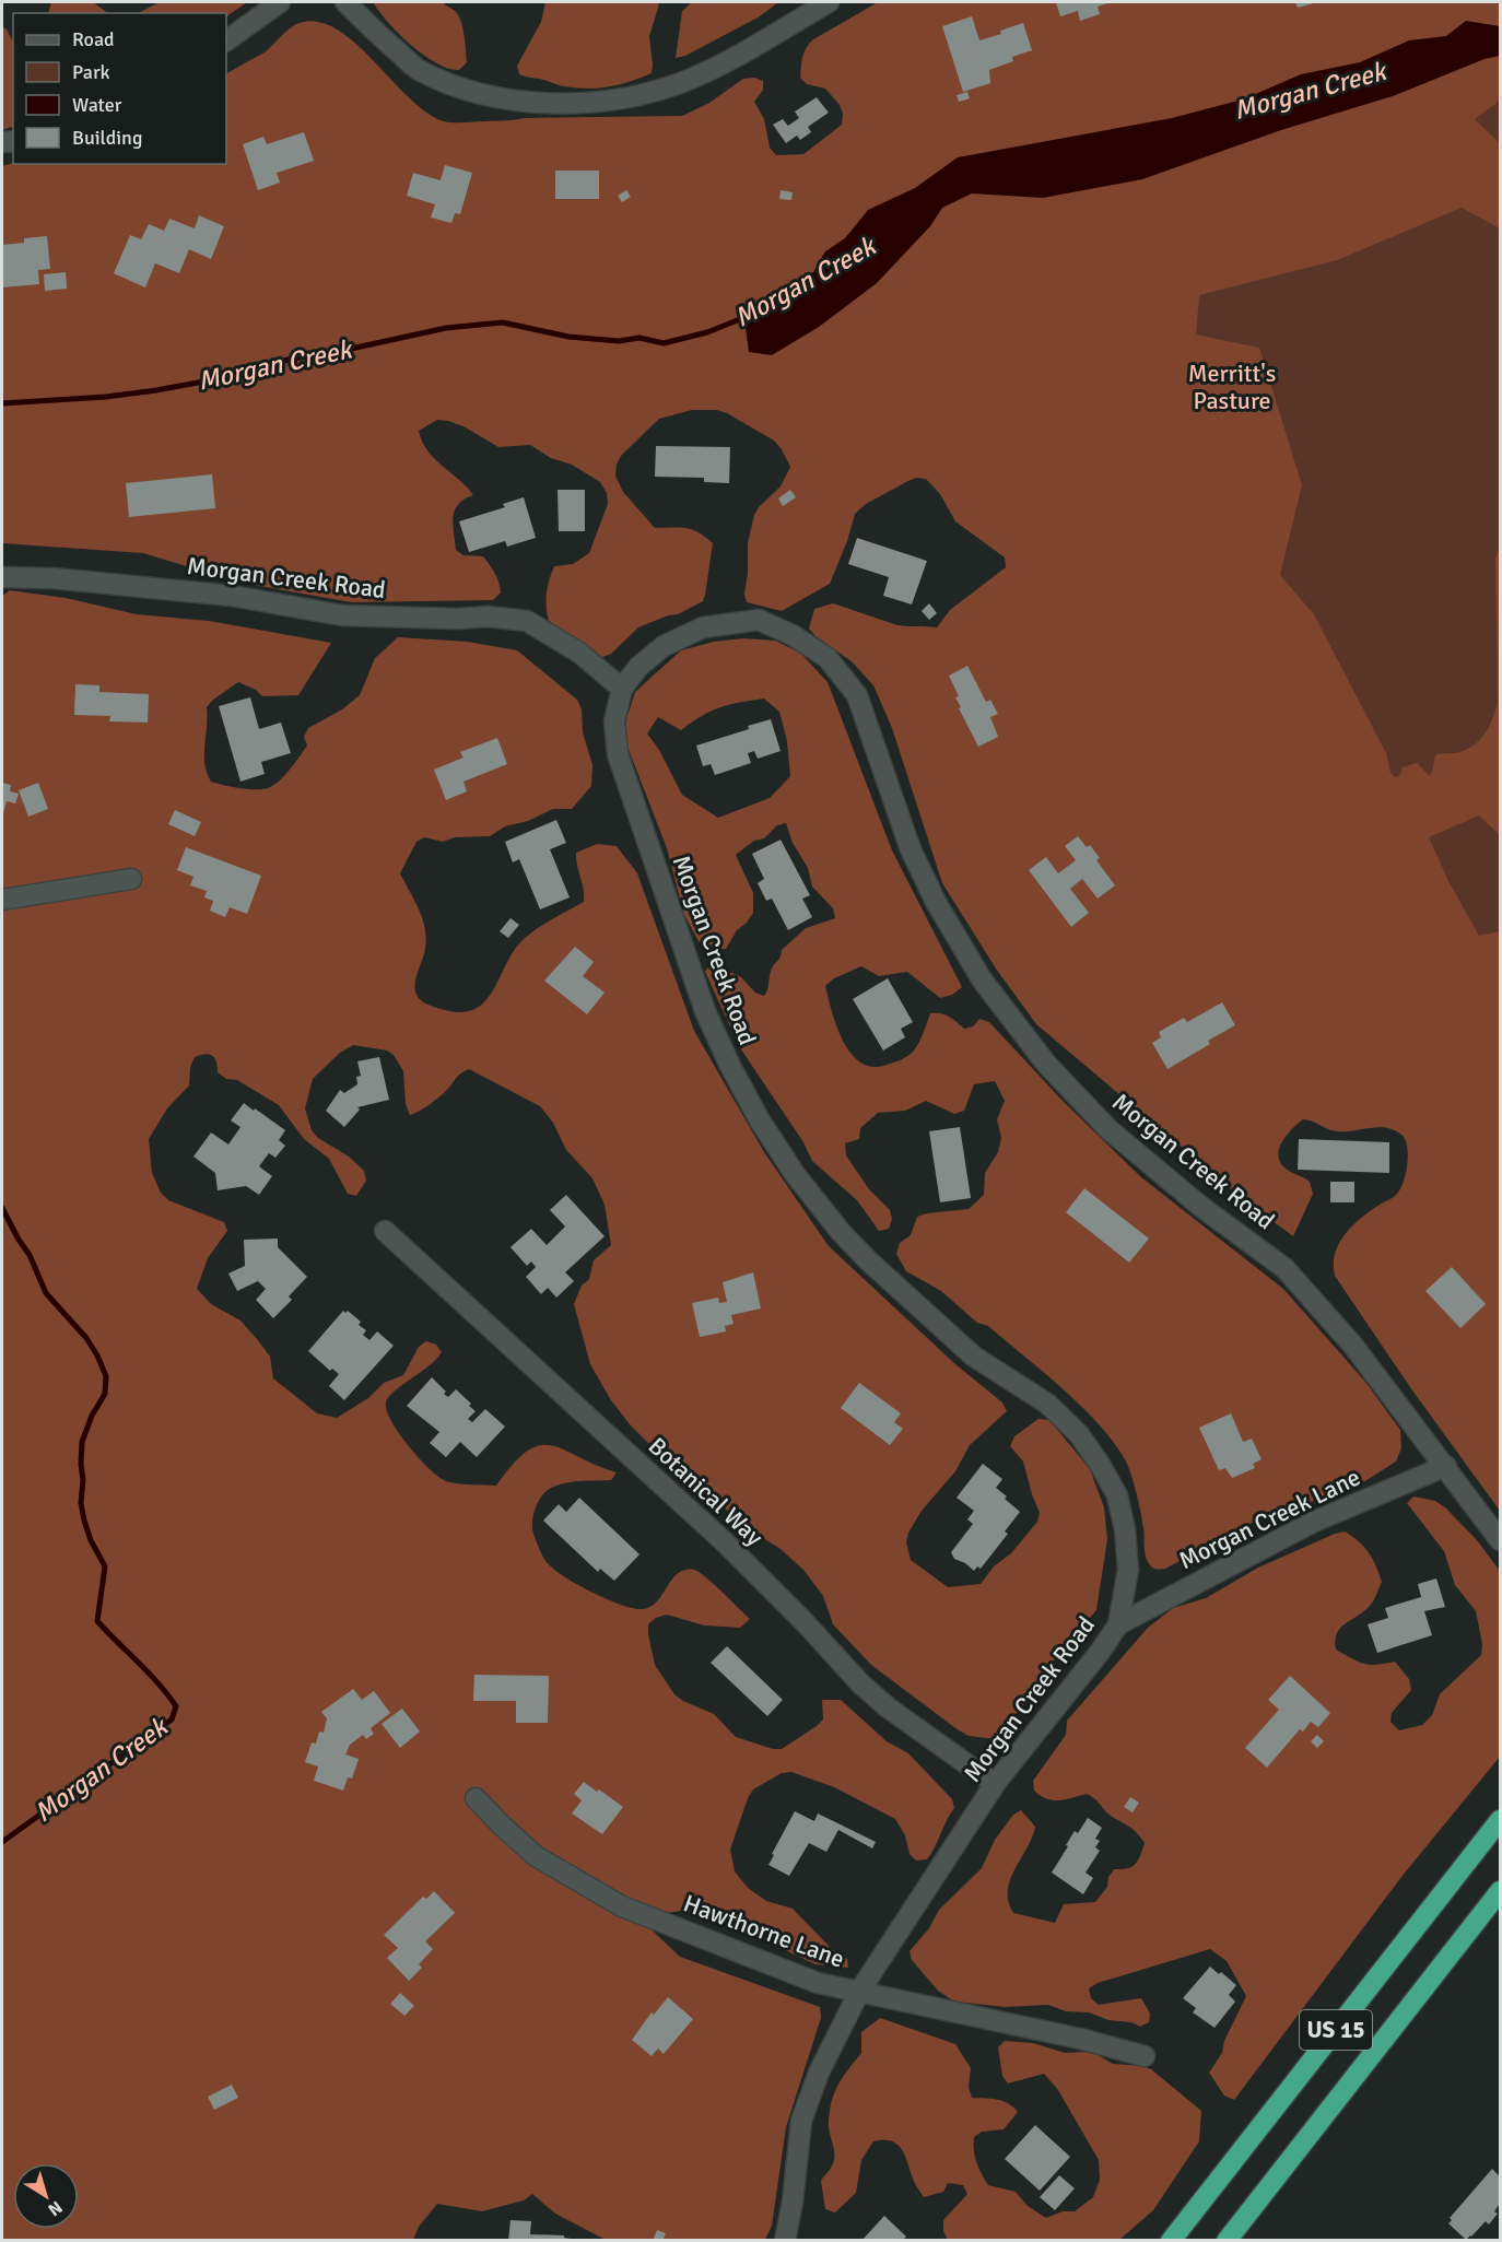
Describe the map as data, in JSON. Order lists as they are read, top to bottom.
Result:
{
  "streets": {
    "highway": ["US 15"],
    "street": [
      "Morgan Creek Road",
      "Botanical Way",
      "Morgan Creek Lane",
      "Hawthorne Lane"
    ]
  },
  "crossings": [
    ["Morgan Creek Road", "Botanical Way"],
    ["Morgan Creek Road", "Morgan Creek Lane"],
    ["Morgan Creek Road", "Hawthorne Lane"]
  ],
  "water": ["Morgan Creek"],
  "parks": ["Merritt's Pasture"],
  "legend": [
    "Road",
    "Park",
    "Water",
    "Building"
  ],
  "north": "bottom right"
}
